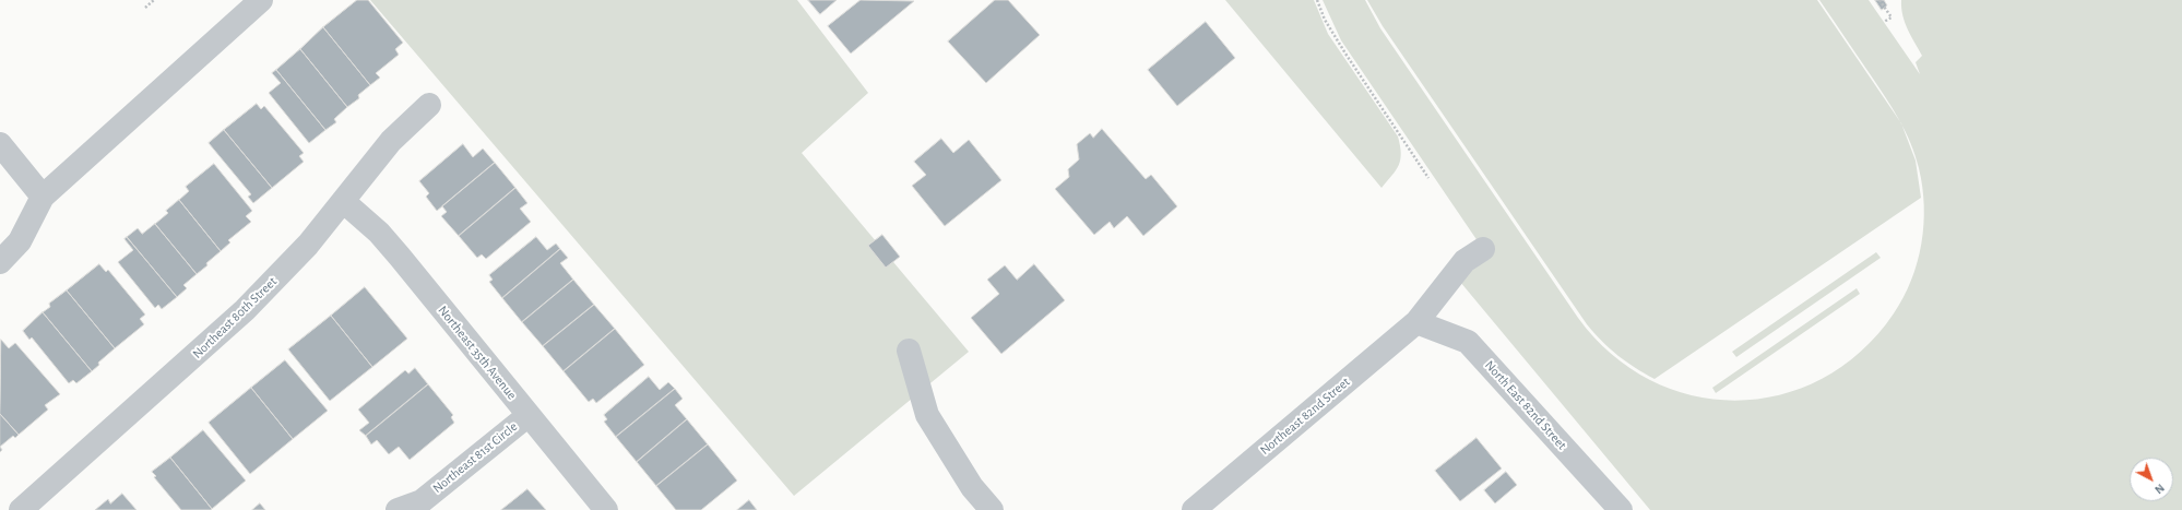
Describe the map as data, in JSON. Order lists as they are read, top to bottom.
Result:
{
  "streets": {
    "street": [
      "Northeast 80th Street",
      "Northeast 35th Avenue",
      "North East 82nd Street",
      "Northeast 82nd Street",
      "Northeast 81st Circle"
    ]
  },
  "crossings": [
    ["Northeast 80th Street", "Northeast 35th Avenue"],
    ["Northeast 35th Avenue", "Northeast 81st Circle"],
    ["North East 82nd Street", "Northeast 82nd Street"]
  ],
  "north": "bottom right"
}
